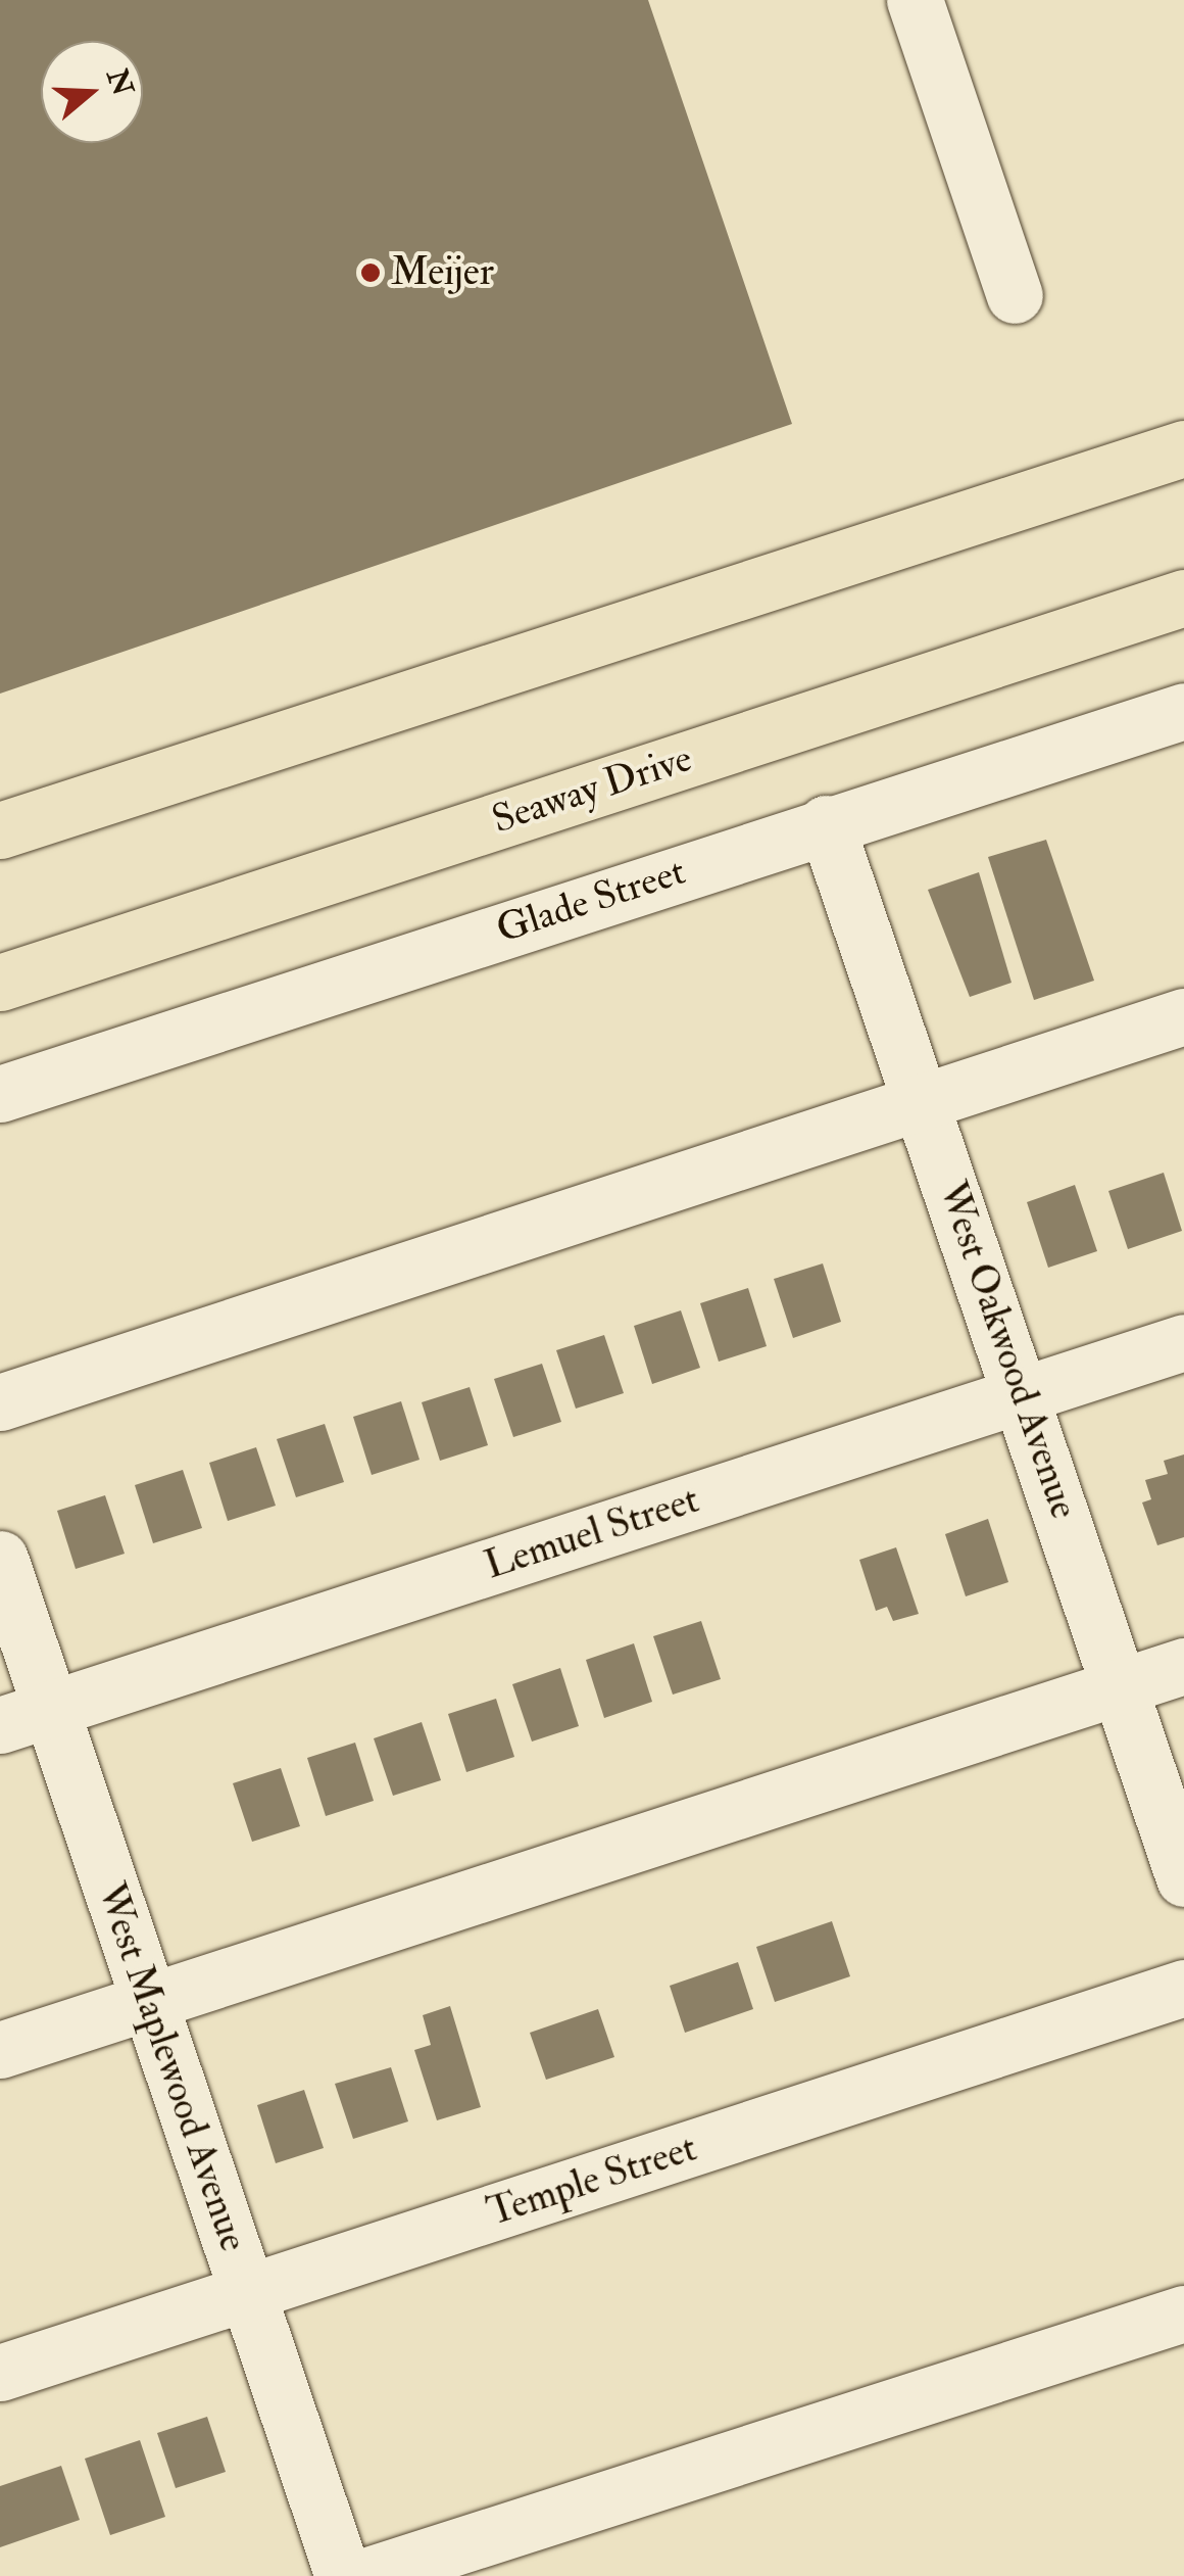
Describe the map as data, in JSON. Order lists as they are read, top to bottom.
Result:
{
  "streets": {
    "highway": ["Seaway Drive"],
    "street": [
      "Glade Street",
      "West Oakwood Avenue",
      "Lemuel Street",
      "West Maplewood Avenue",
      "Temple Street"
    ]
  },
  "crossings": [
    ["Glade Street", "West Oakwood Avenue"],
    ["West Oakwood Avenue", "Lemuel Street"],
    ["Lemuel Street", "West Maplewood Avenue"],
    ["West Maplewood Avenue", "Temple Street"]
  ],
  "places": ["Meijer"],
  "north": "right"
}
